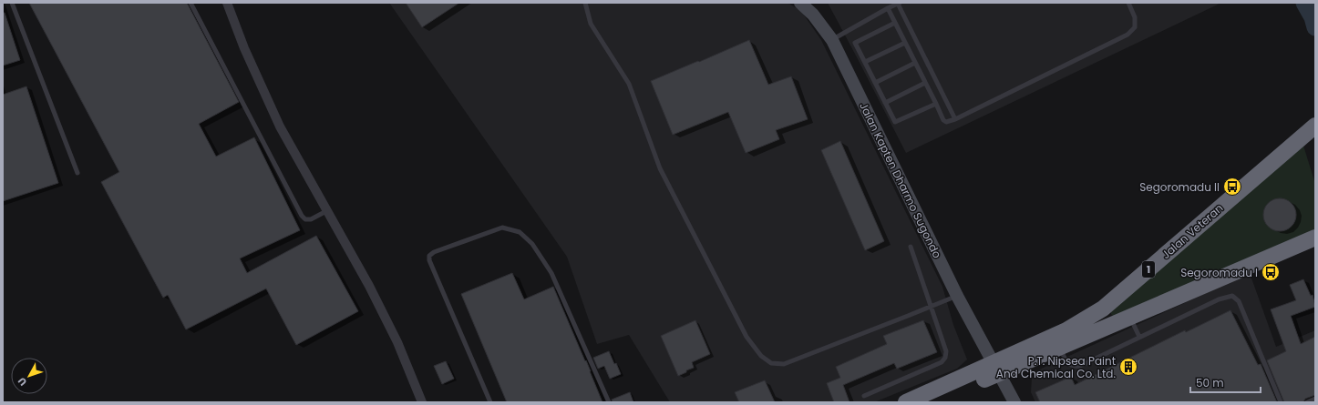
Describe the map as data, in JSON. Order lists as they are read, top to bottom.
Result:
{
  "streets": {
    "highway": ["Jalan Veteran", "1"],
    "main road": ["Jalan Kapten Dharmo Sugondo"]
  },
  "crossings": [
    ["Jalan Kapten Dharmo Sugondo", "Jalan Veteran"]
  ],
  "places": {
    "bus stop": ["Segoromadu II", "Segoromadu I"],
    "building": ["P.T. Nipsea Paint And Chemical Co. Ltd."]
  },
  "scale_bar": "50 m",
  "north": "bottom left"
}
